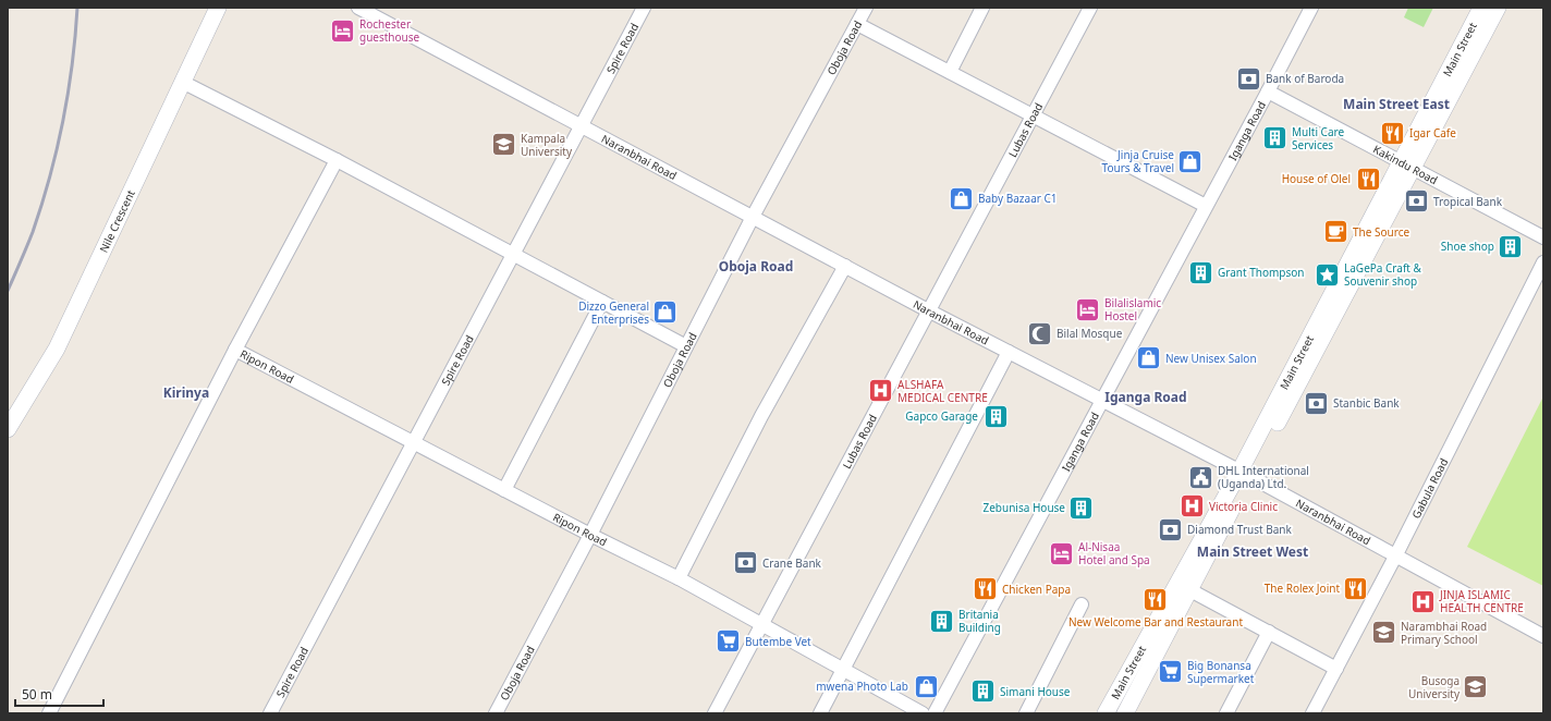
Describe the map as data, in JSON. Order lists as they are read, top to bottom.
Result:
{
  "streets": {
    "street": [
      "Oboja Road",
      "Spire Road",
      "Main Street",
      "Lubas Road",
      "Iganga Road",
      "Naranbhai Road",
      "Kakindu Road",
      "Nile Crescent",
      "Ripon Road",
      "Gabula Road"
    ]
  },
  "crossings": [
    ["Oboja Road", "Naranbhai Road"],
    ["Oboja Road", "Ripon Road"],
    ["Spire Road", "Naranbhai Road"],
    ["Spire Road", "Ripon Road"],
    ["Main Street", "Naranbhai Road"],
    ["Main Street", "Kakindu Road"],
    ["Lubas Road", "Naranbhai Road"],
    ["Lubas Road", "Ripon Road"],
    ["Iganga Road", "Naranbhai Road"],
    ["Iganga Road", "Kakindu Road"],
    ["Naranbhai Road", "Gabula Road"]
  ],
  "districts": [
    "Main Street East",
    "Oboja Road",
    "Kirinya",
    "Iganga Road",
    "Main Street West"
  ],
  "places": {
    "hotel": ["Rochester guesthouse", "Bilalislamic Hostel", "Al-Nisaa Hotel and Spa"],
    "bank": [
      "Bank of Baroda",
      "Tropical Bank",
      "Stanbic Bank",
      "Diamond Trust Bank",
      "Crane Bank"
    ],
    "restaurant": [
      "Igar Cafe",
      "House of Olel",
      "The Rolex Joint",
      "Chicken Papa",
      "New Welcome Bar and Restaurant"
    ],
    "building": [
      "Multi Care Services",
      "Shoe shop",
      "Grant Thompson",
      "Gapco Garage",
      "Zebunisa House",
      "Britania Building",
      "Simani House"
    ],
    "school or university": ["Kampala University", "Narambhai Road Primary School", "Busoga University"],
    "shop": [
      "Jinja Cruise Tours & Travel",
      "Baby Bazaar C1",
      "Dizzo General Enterprises",
      "New Unisex Salon",
      "mwena Photo Lab"
    ],
    "cafe": ["The Source"],
    "place": ["LaGePa Craft & Souvenir shop"],
    "mosque": ["Bilal Mosque"],
    "hospital": ["ALSHAFA MEDICAL CENTRE", "Victoria Clinic", "JINJA ISLAMIC HEALTH CENTRE"],
    "public building": ["DHL International (Uganda) Ltd."],
    "supermarket": ["Butembe Vet", "Big Bonansa Supermarket"]
  },
  "scale_bar": "50 m"
}
